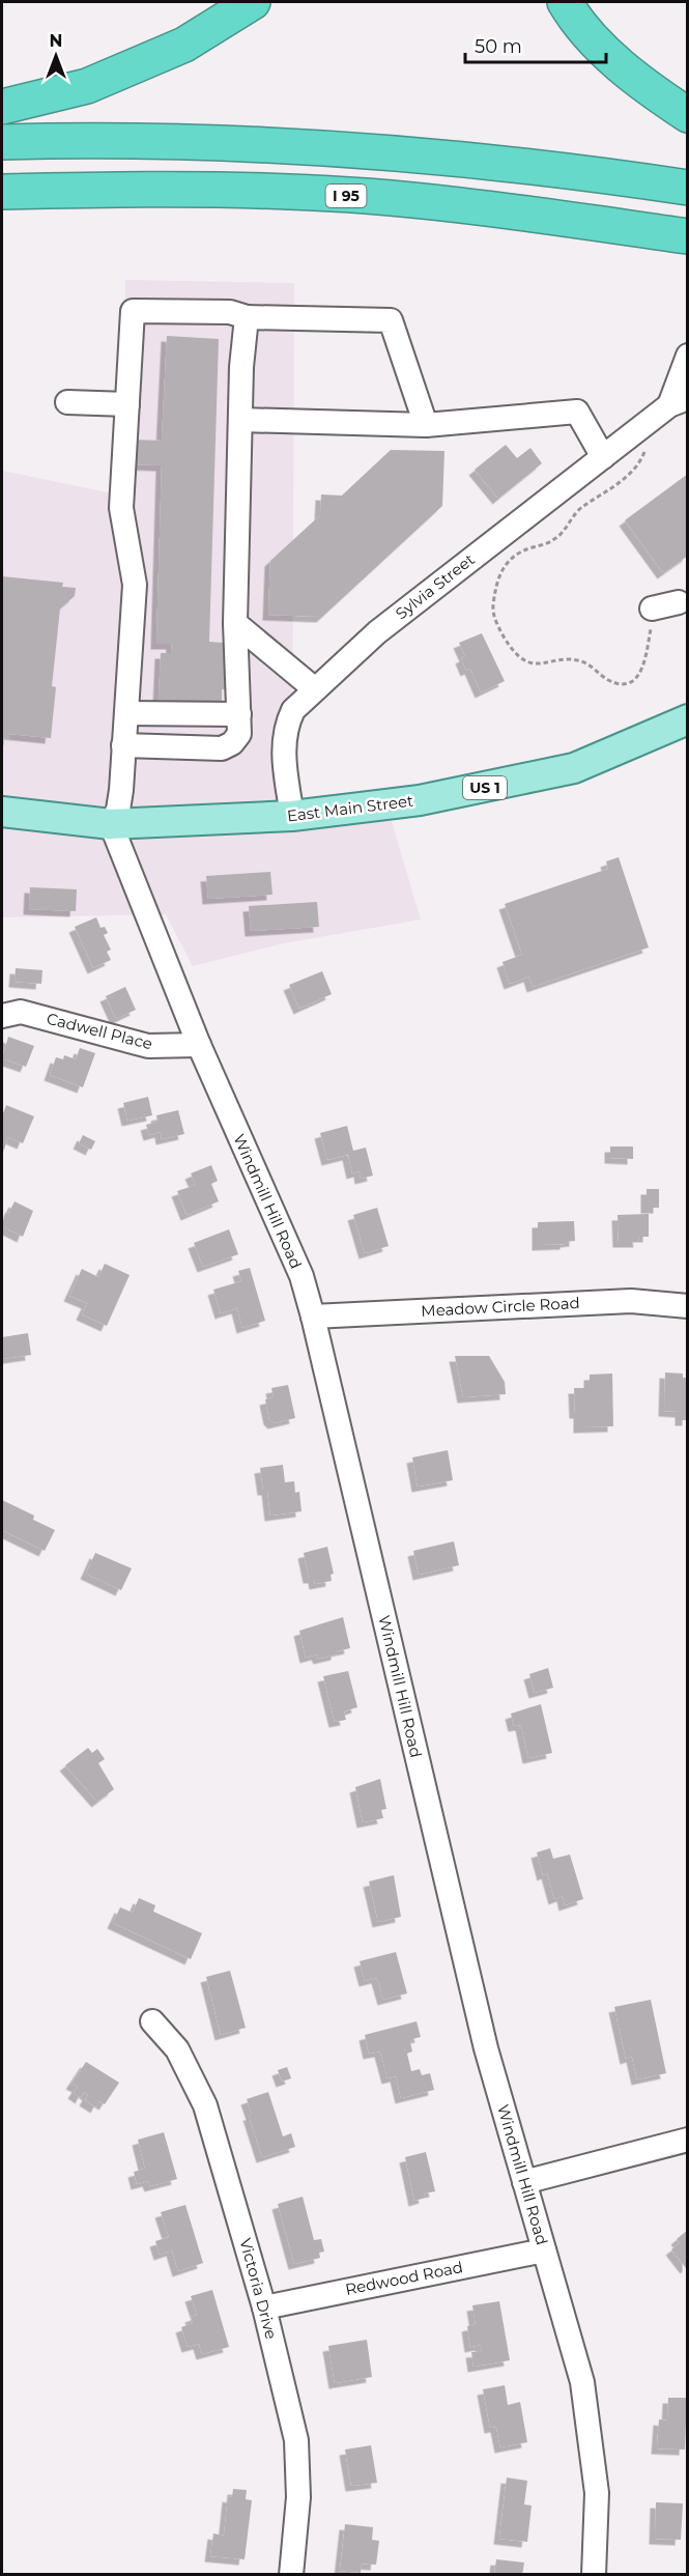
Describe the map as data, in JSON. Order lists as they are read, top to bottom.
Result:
{
  "streets": {
    "highway": ["I 95"],
    "main road": ["US 1", "East Main Street"],
    "street": [
      "Sylvia Street",
      "Cadwell Place",
      "Windmill Hill Road",
      "Meadow Circle Road",
      "Redwood Road",
      "Victoria Drive"
    ]
  },
  "crossings": [
    ["Sylvia Street", "East Main Street"],
    ["East Main Street", "Windmill Hill Road"],
    ["Cadwell Place", "Windmill Hill Road"],
    ["Windmill Hill Road", "Meadow Circle Road"],
    ["Windmill Hill Road", "Redwood Road"],
    ["Redwood Road", "Victoria Drive"]
  ],
  "scale_bar": "50 m",
  "north": "top"
}
